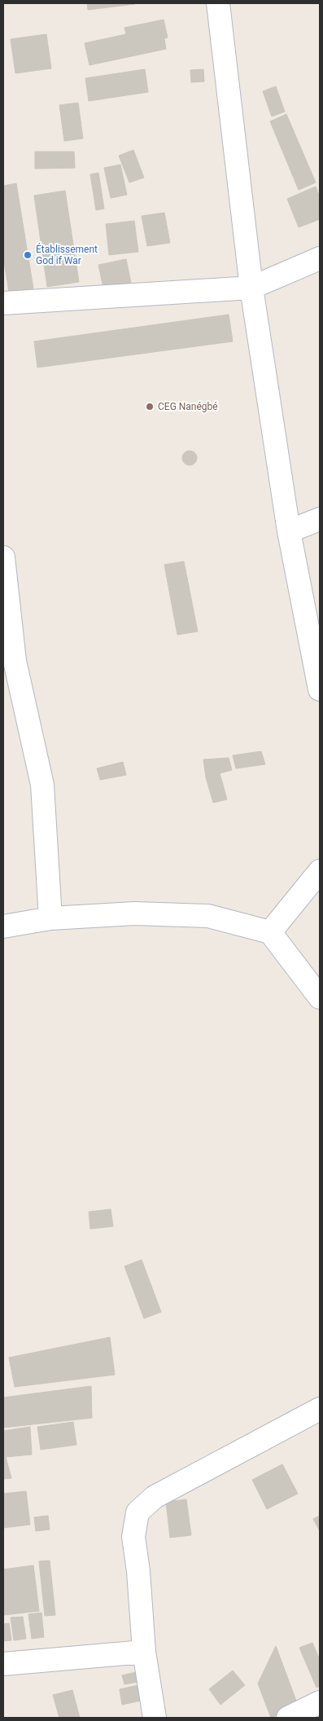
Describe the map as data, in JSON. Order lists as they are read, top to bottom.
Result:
{
  "places": ["Établissement God if War", "CEG Nanégbé"]
}
